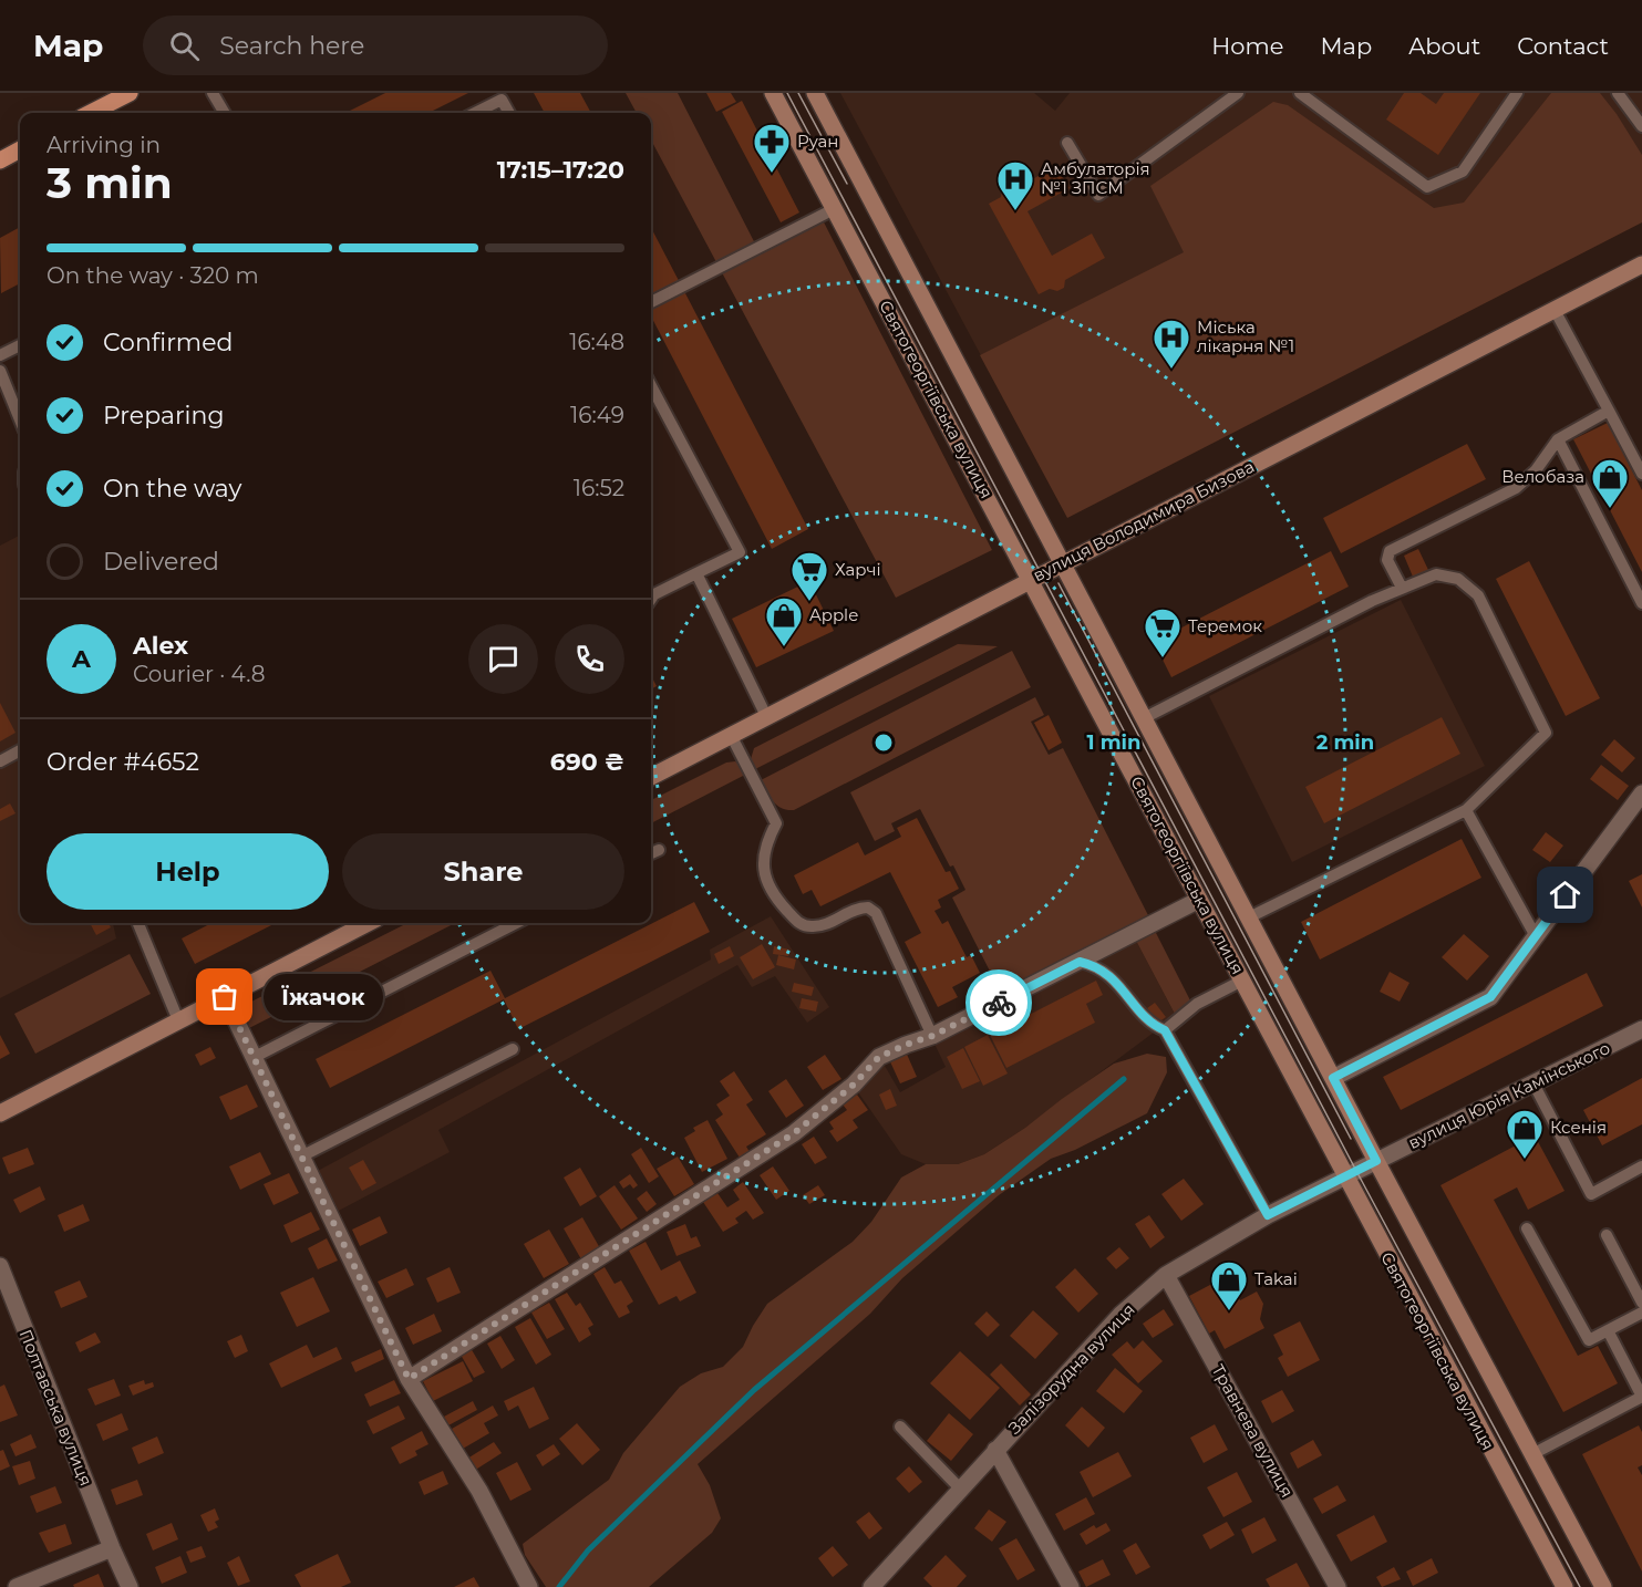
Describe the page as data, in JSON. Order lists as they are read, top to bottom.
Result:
{
  "streets": {
    "main road": ["Святогеоргіївська вулиця", "вулиця Володимира Бизова"],
    "street": [
      "вулиця Юрія Камінського",
      "Залізорудна вулиця",
      "Полтавська вулиця",
      "Травнева вулиця"
    ]
  },
  "crossings": [
    ["Святогеоргіївська вулиця", "вулиця Володимира Бизова"],
    ["Святогеоргіївська вулиця", "вулиця Юрія Камінського"],
    ["Святогеоргіївська вулиця", "Залізорудна вулиця"],
    ["вулиця Юрія Камінського", "Залізорудна вулиця"],
    ["Залізорудна вулиця", "Травнева вулиця"]
  ],
  "places": {
    "pharmacy": ["Руан"],
    "hospital": ["Амбулаторія №1 ЗПСМ", "Міська лікарня №1"],
    "shop": [
      "Велобаза",
      "Apple",
      "Ксенія",
      "Takai"
    ],
    "supermarket": ["Харчі", "Теремок"],
    "other": ["Їжачок"]
  },
  "page": {
    "header": "Map",
    "search": "Search here",
    "nav": [
      "Home",
      "Map",
      "About",
      "Contact"
    ],
    "heading": ["3 min", "Arriving in", "17:15–17:20"],
    "panel": [
      "Alex",
      "Courier · 4.8",
      "Order #4652",
      "690 ₴"
    ],
    "bar": "On the way · 320 m",
    "list": [
      ["Confirmed", "16:48"],
      ["Preparing", "16:49"],
      ["On the way", "16:52"],
      "Delivered"
    ],
    "round": "A",
    "buttons": ["Help", "Share"],
    "bubble": "Їжачок"
  },
  "rings": ["1 min", "2 min"]
}
